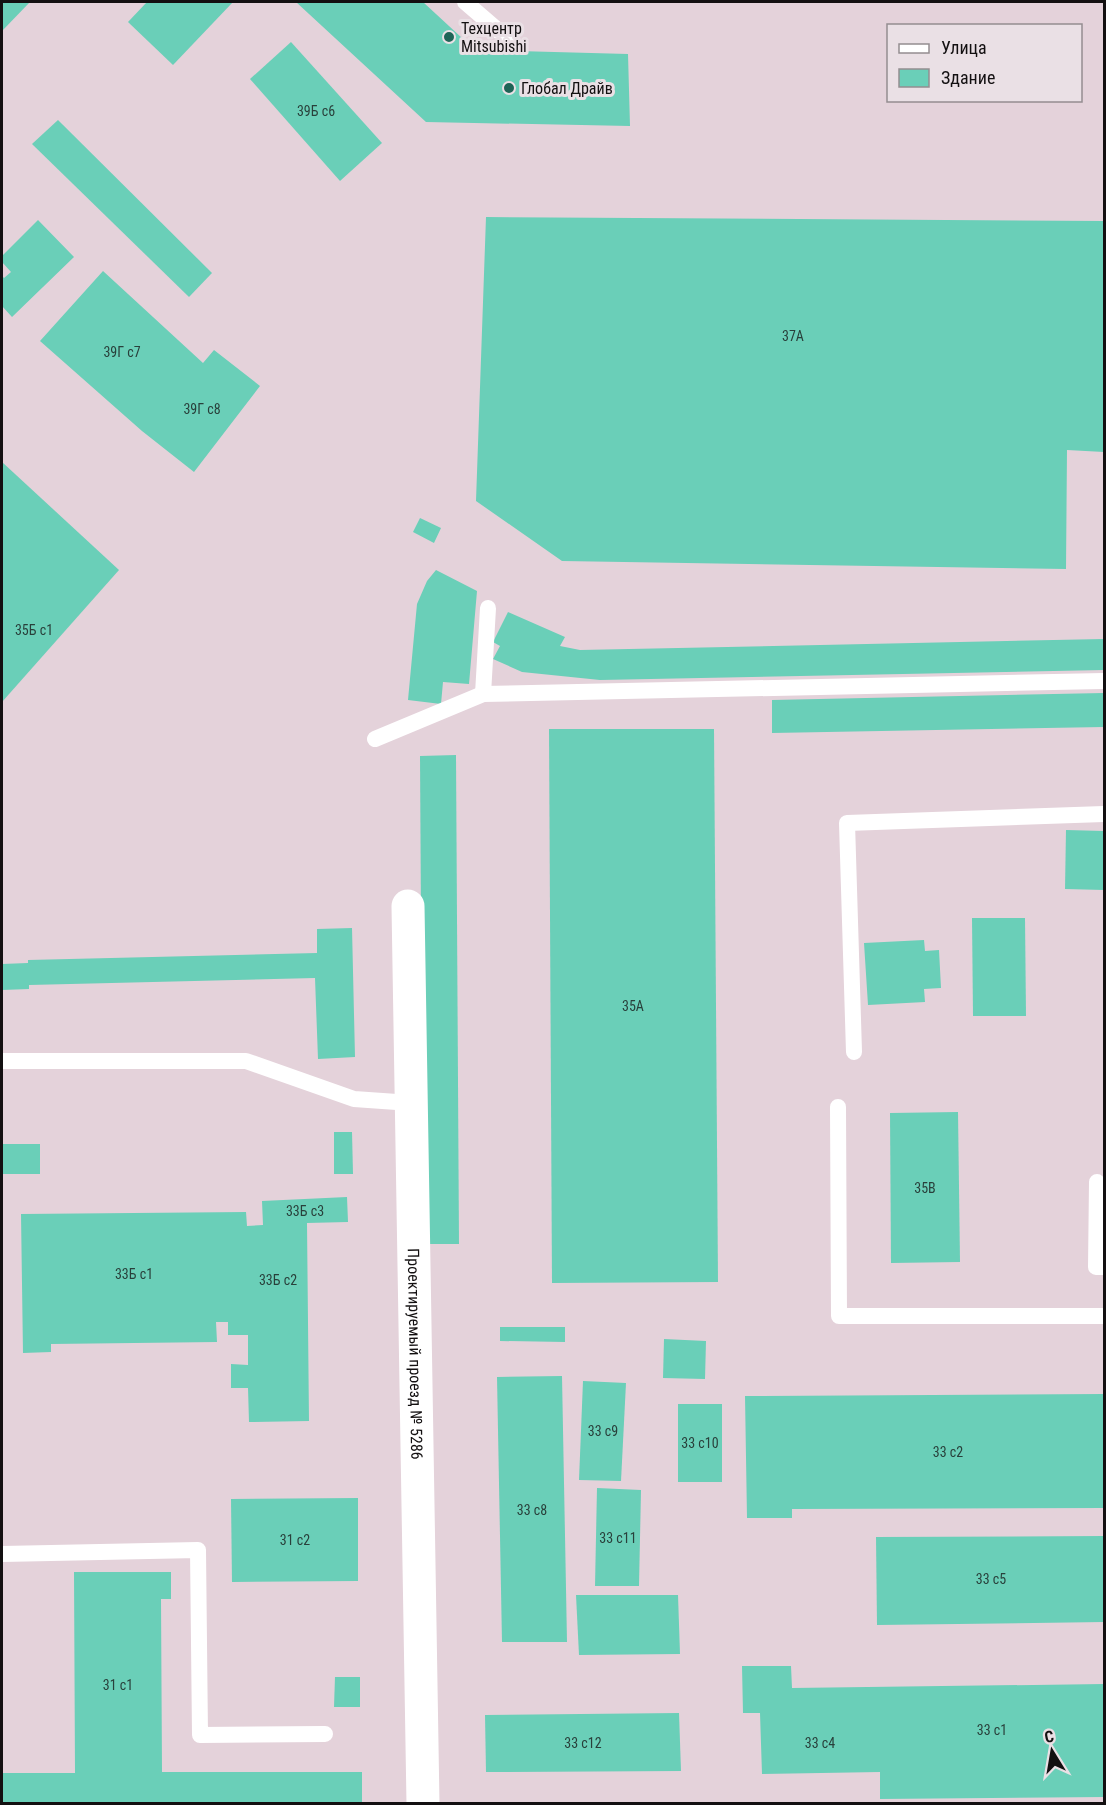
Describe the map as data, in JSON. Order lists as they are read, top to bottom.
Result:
{
  "streets": {
    "street": ["Проектируемый проезд № 5286"]
  },
  "places": ["Техцентр Mitsubishi", "Глобал Драйв"],
  "house_numbers": [
    "39Б с6",
    "37А",
    "39Г с7",
    "39Г с8",
    "35Б с1",
    "35А",
    "35В",
    "33Б с3",
    "33Б с1",
    "33Б с2",
    "33 с9",
    "33 с10",
    "33 с2",
    "33 с8",
    "33 с11",
    "31 с2",
    "33 с5",
    "31 с1",
    "33 с1",
    "33 с12",
    "33 с4"
  ],
  "legend": ["Улица", "Здание"],
  "north": "top"
}
